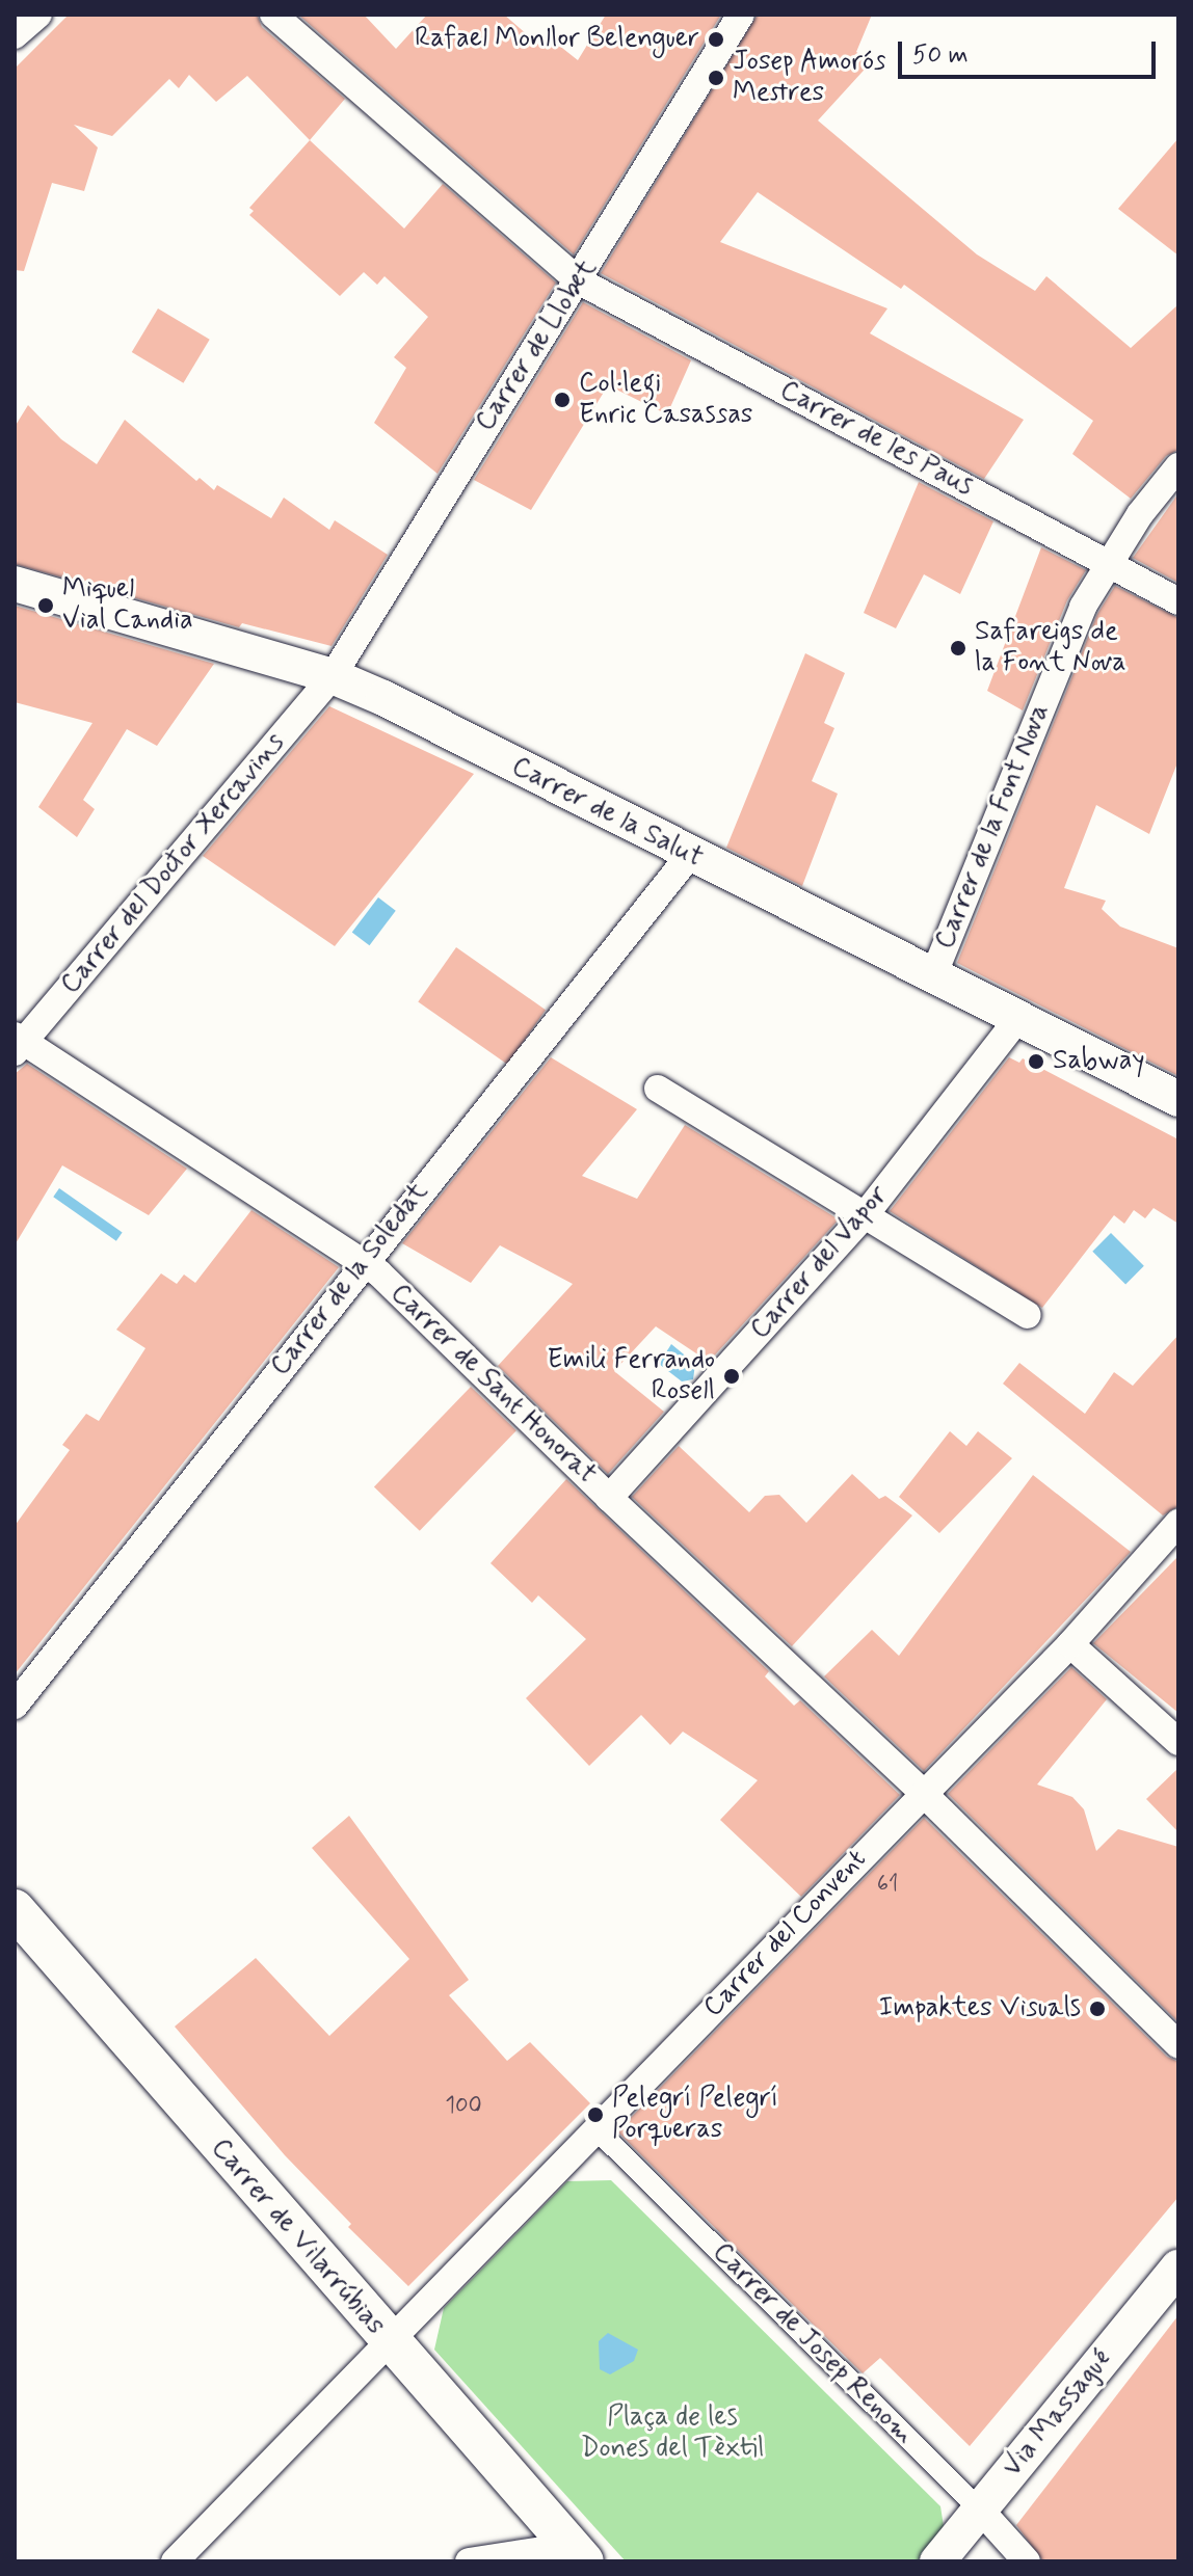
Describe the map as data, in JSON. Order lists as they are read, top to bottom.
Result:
{
  "streets": {
    "main road": ["Carrer de Vilarrúbias"],
    "street": [
      "Carrer de Llobet",
      "Carrer de les Paus",
      "Carrer de la Salut",
      "Carrer de la Font Nova",
      "Carrer del Doctor Xercavins",
      "Carrer del Vapor",
      "Carrer de la Soledat",
      "Carrer de Sant Honorat",
      "Carrer del Convent",
      "Carrer de Josep Renom",
      "Via Massagué"
    ]
  },
  "crossings": [
    ["Carrer de Llobet", "Carrer de les Paus"],
    ["Carrer de Llobet", "Carrer de la Salut"],
    ["Carrer de Llobet", "Carrer del Doctor Xercavins"],
    ["Carrer de les Paus", "Carrer de la Font Nova"],
    ["Carrer de la Salut", "Carrer de la Font Nova"],
    ["Carrer de la Salut", "Carrer del Doctor Xercavins"],
    ["Carrer de la Salut", "Carrer del Vapor"],
    ["Carrer de la Salut", "Carrer de la Soledat"],
    ["Carrer del Doctor Xercavins", "Carrer de Sant Honorat"],
    ["Carrer del Vapor", "Carrer de Sant Honorat"],
    ["Carrer de la Soledat", "Carrer de Sant Honorat"],
    ["Carrer de Sant Honorat", "Carrer del Convent"],
    ["Carrer del Convent", "Carrer de Vilarrúbias"],
    ["Carrer del Convent", "Carrer de Josep Renom"],
    ["Carrer de Josep Renom", "Via Massagué"]
  ],
  "parks": ["Plaça de les Dones del Tèxtil"],
  "places": [
    "Rafael Monllor Belenguer",
    "Josep Amorós Mestres",
    "Col·legi Enric Casassas",
    "Miquel Vial Candia",
    "Safareigs de la Font Nova",
    "Sabway",
    "Emili Ferrando Rosell",
    "Impaktes Visuals",
    "Pelegrí Pelegrí Porqueras"
  ],
  "house_numbers": ["61", "100"],
  "scale_bar": "50 m"
}
